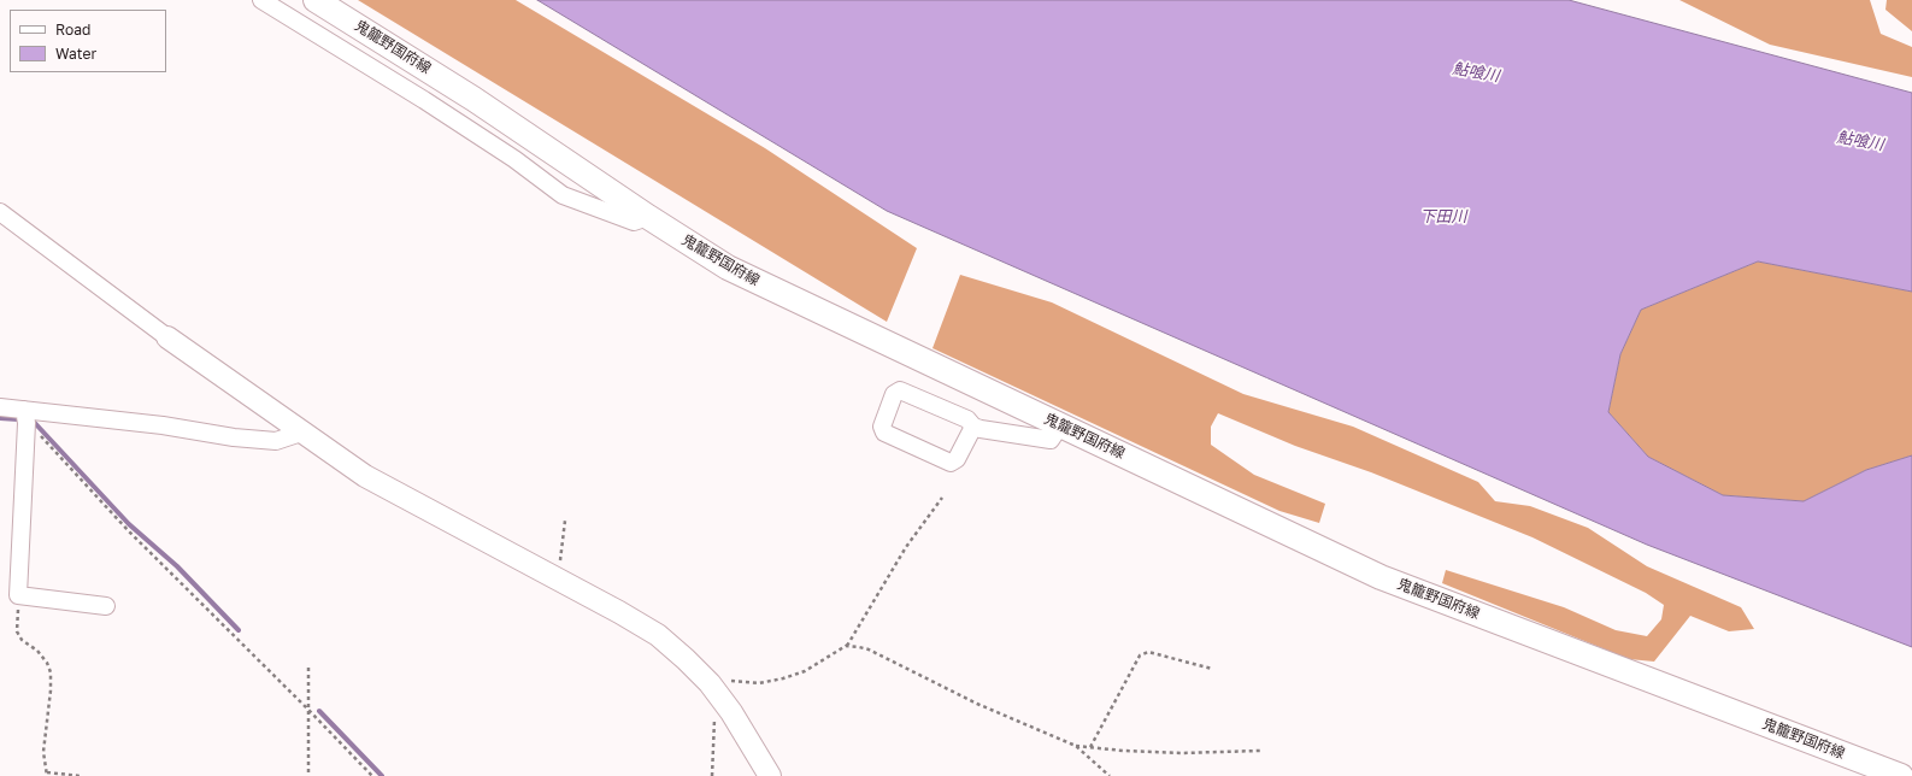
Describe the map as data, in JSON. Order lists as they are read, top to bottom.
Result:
{
  "streets": {
    "main road": ["鬼籠野国府線"]
  },
  "water": ["鮎喰川", "下田川"],
  "legend": ["Road", "Water"]
}
